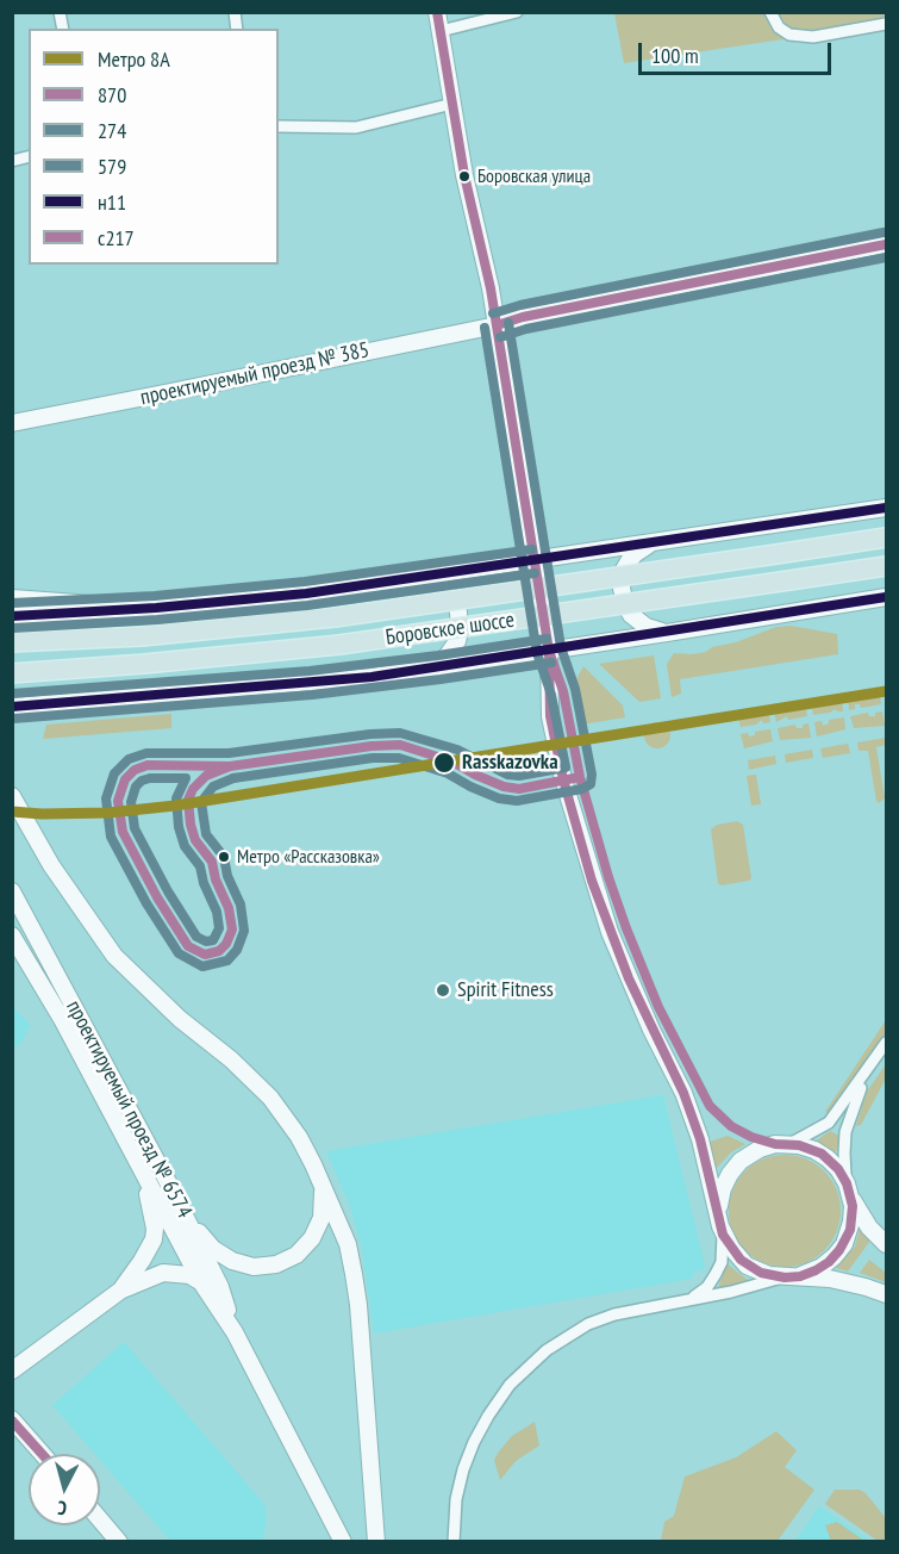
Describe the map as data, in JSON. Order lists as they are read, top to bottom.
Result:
{
  "streets": {
    "main road": ["проектируемый проезд № 385", "Боровское шоссе", "проектируемый проезд № 6574"]
  },
  "places": [
    "Боровская улица",
    "Rasskazovka",
    "Метро «Рассказовка»",
    "Spirit Fitness"
  ],
  "lines": [
    "transit line 870",
    "transit line 579",
    "transit line 274",
    "transit line н11",
    "metro line 8А",
    "transit line с217"
  ],
  "legend": [
    "Метро 8А",
    "870",
    "274",
    "579",
    "н11",
    "с217"
  ],
  "scale_bar": "100 m",
  "north": "bottom"
}
